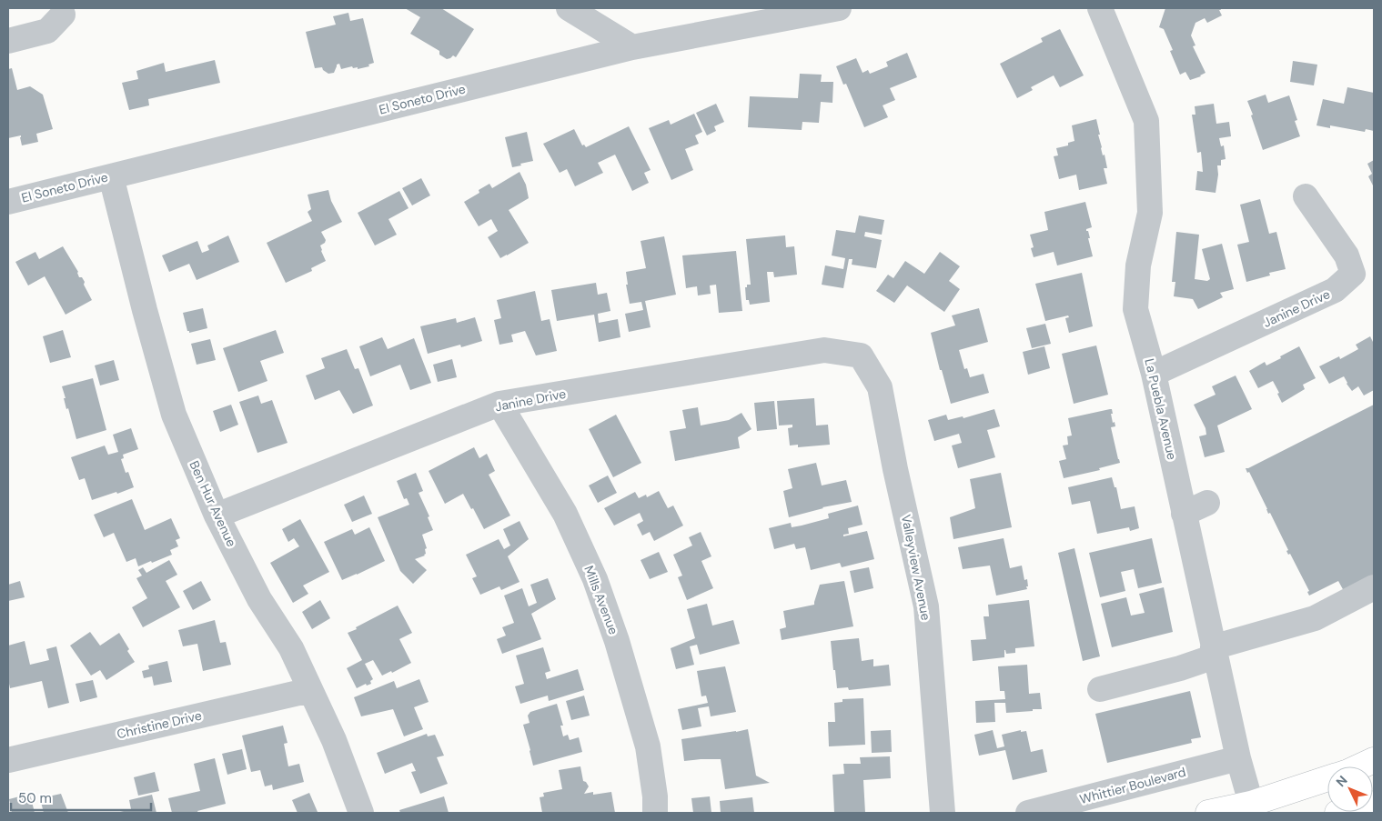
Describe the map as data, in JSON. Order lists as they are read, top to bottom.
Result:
{
  "streets": {
    "street": [
      "El Soneto Drive",
      "Janine Drive",
      "La Puebla Avenue",
      "Ben Hur Avenue",
      "Valleyview Avenue",
      "Mills Avenue",
      "Christine Drive",
      "Whittier Boulevard"
    ]
  },
  "crossings": [
    ["El Soneto Drive", "Ben Hur Avenue"],
    ["Janine Drive", "La Puebla Avenue"],
    ["Janine Drive", "Ben Hur Avenue"],
    ["Janine Drive", "Valleyview Avenue"],
    ["Janine Drive", "Mills Avenue"],
    ["La Puebla Avenue", "Whittier Boulevard"],
    ["Ben Hur Avenue", "Christine Drive"]
  ],
  "scale_bar": "50 m",
  "north": "top left"
}
